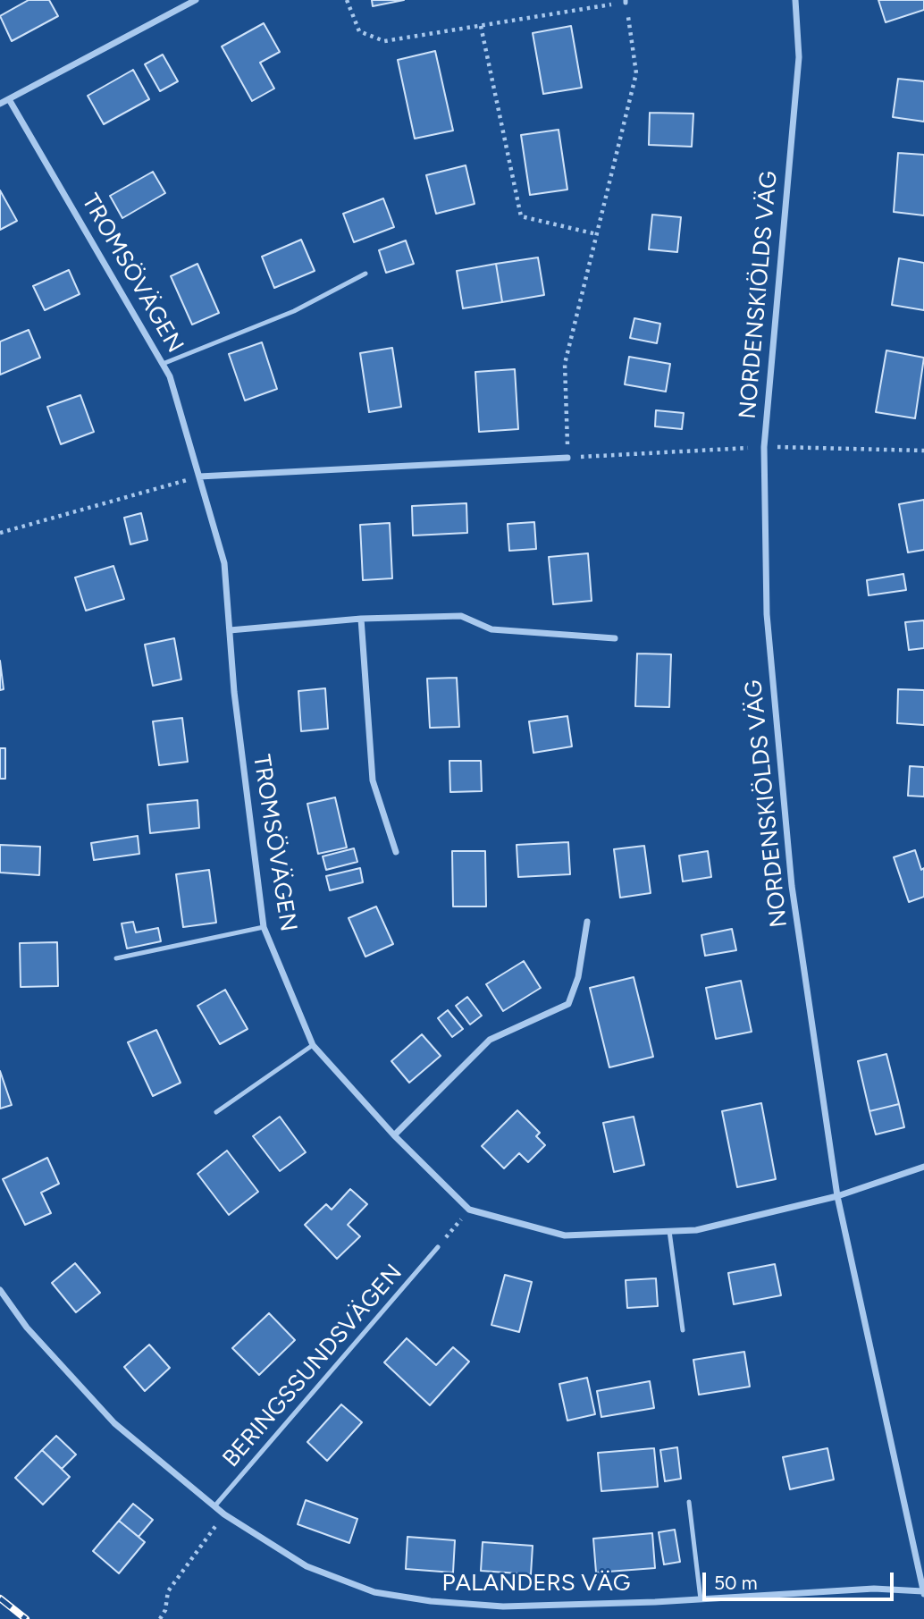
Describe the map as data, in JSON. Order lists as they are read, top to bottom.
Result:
{
  "streets": {
    "street": ["TROMSÖVÄGEN", "NORDENSKIÖLDS VÄG", "PALANDERS VÄG"],
    "lane": ["BERINGSSUNDSVÄGEN"]
  },
  "crossings": [
    ["TROMSÖVÄGEN", "NORDENSKIÖLDS VÄG"],
    ["NORDENSKIÖLDS VÄG", "PALANDERS VÄG"],
    ["BERINGSSUNDSVÄGEN", "PALANDERS VÄG"]
  ],
  "scale_bar": "50 m"
}
